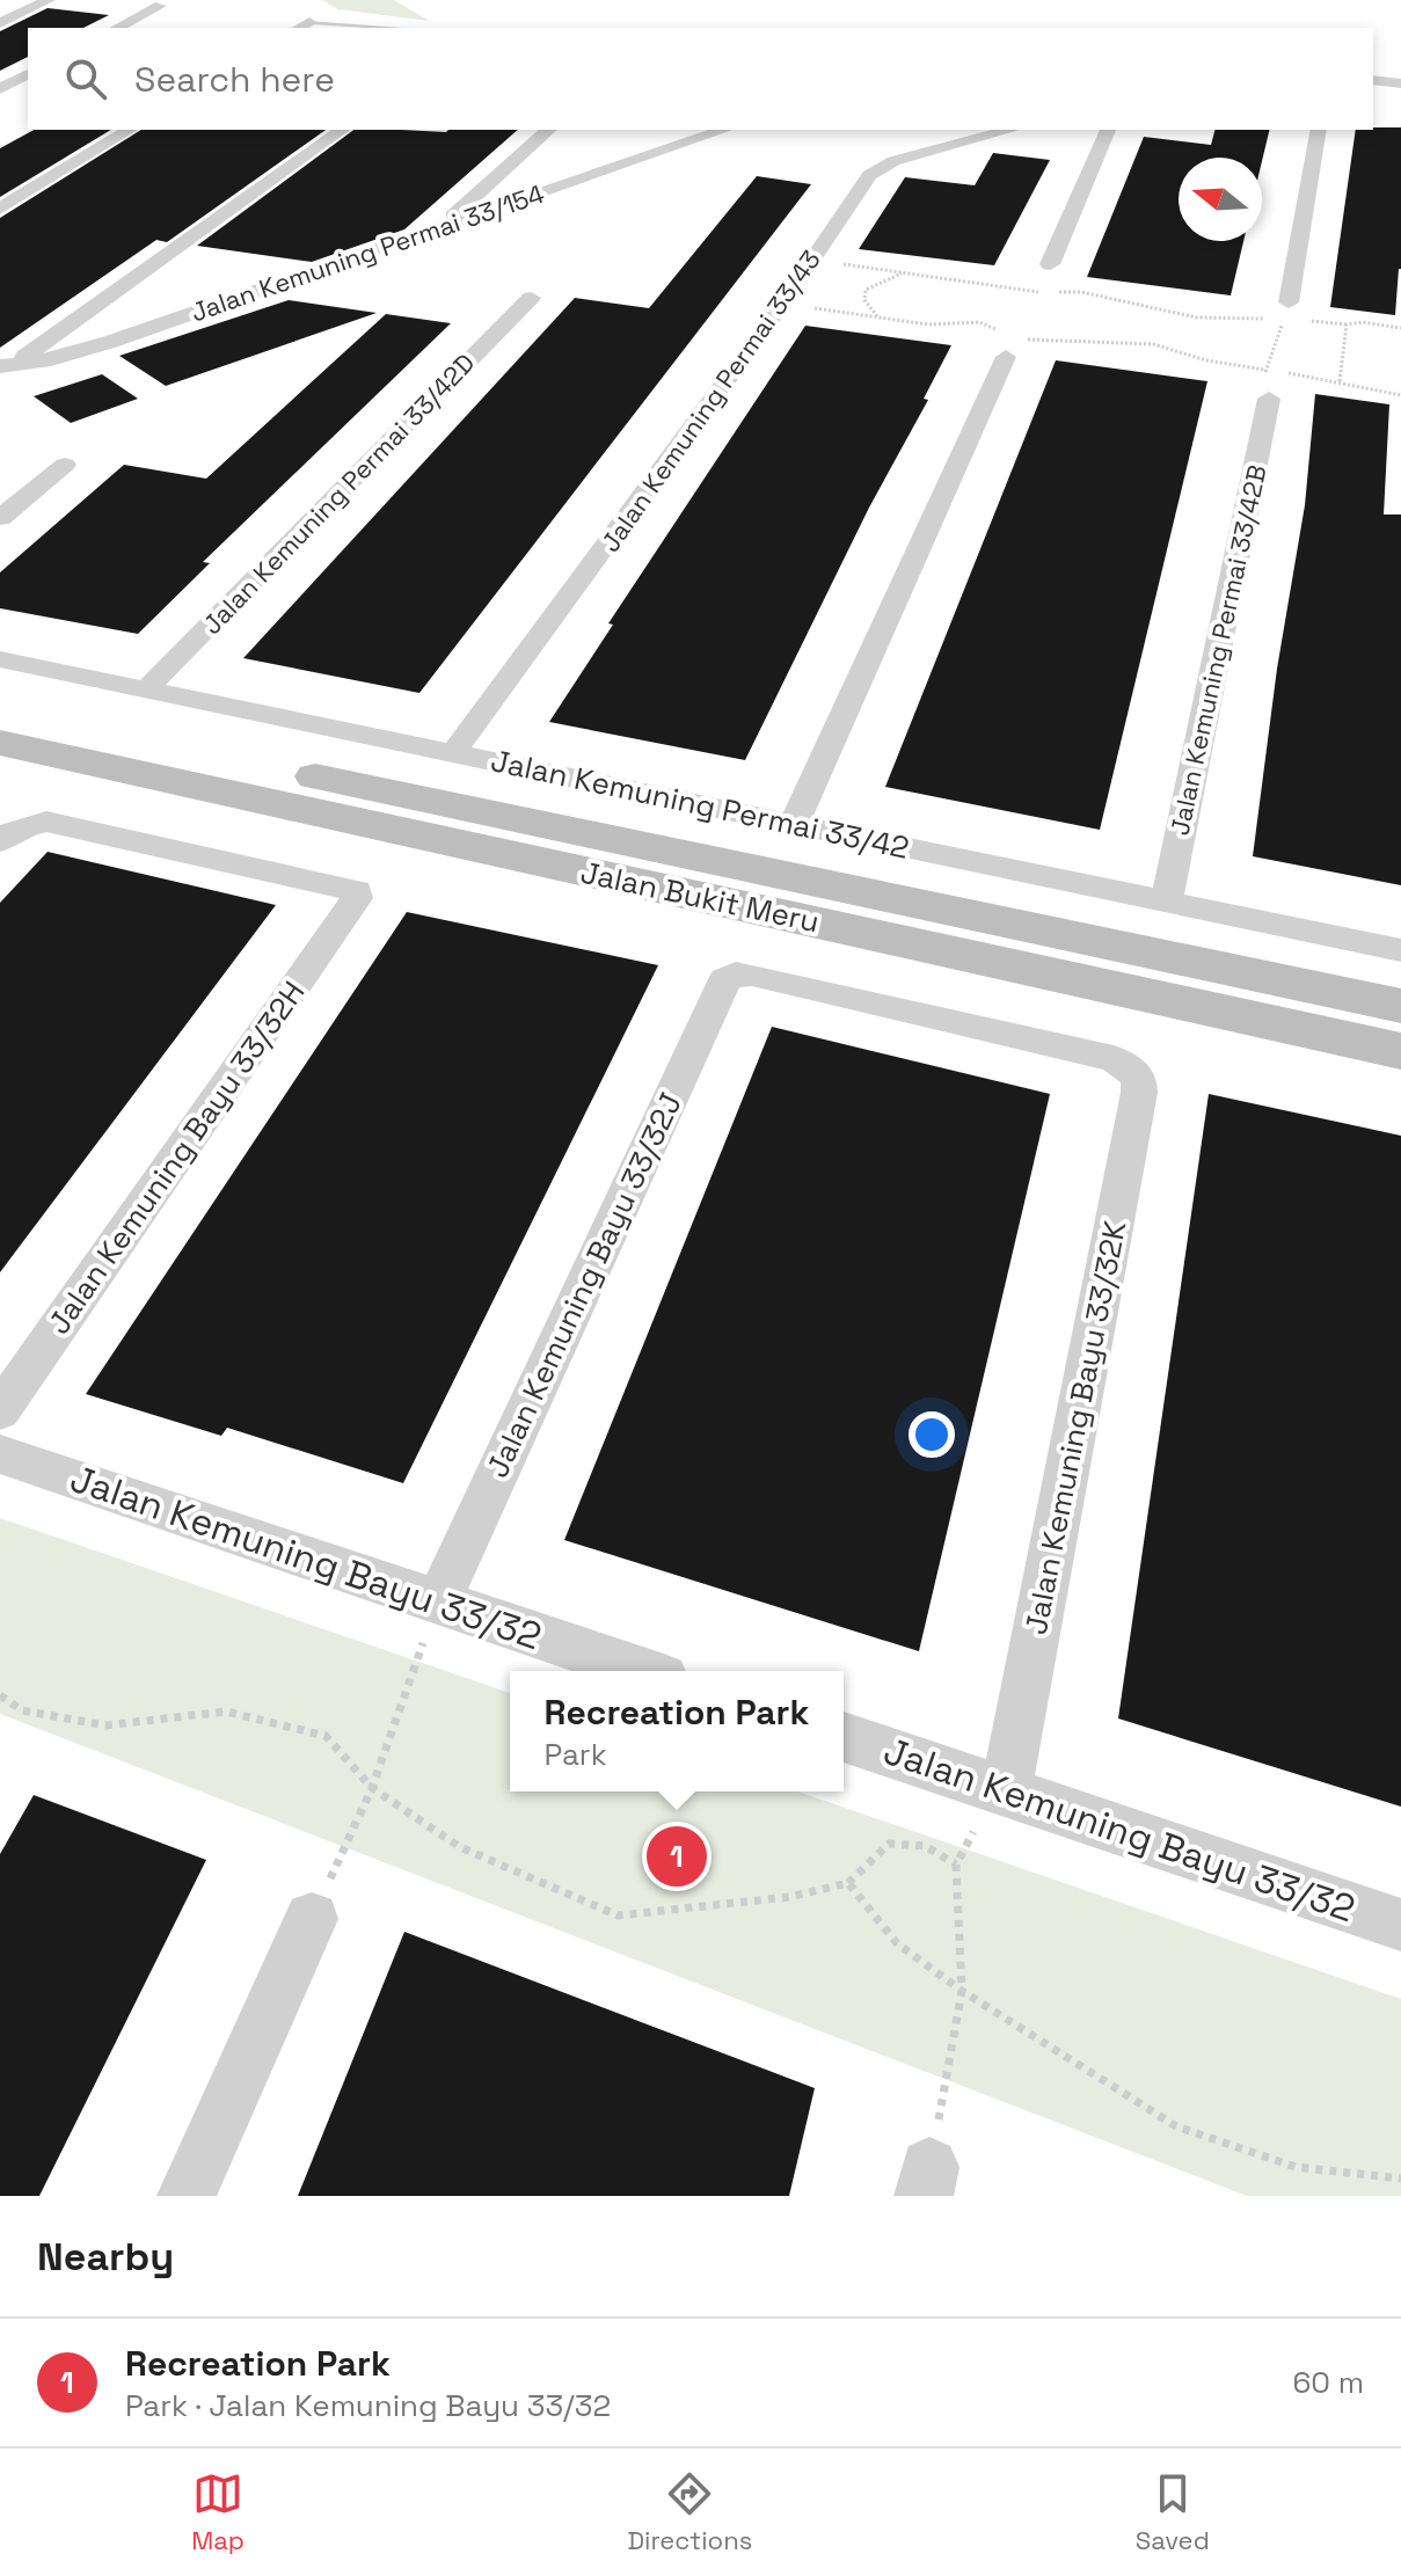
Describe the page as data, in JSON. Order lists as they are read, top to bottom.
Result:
{
  "streets": {
    "main road": ["Jalan Bukit Meru"],
    "street": [
      "Jalan Kemuning Permai 33/154",
      "Jalan Kemuning Permai 33/43",
      "Jalan Kemuning Permai 33/42D",
      "Jalan Kemuning Permai 33/42B",
      "Jalan Kemuning Permai 33/42",
      "Jalan Kemuning Bayu 33/32H",
      "Jalan Kemuning Bayu 33/32J",
      "Jalan Kemuning Bayu 33/32K",
      "Jalan Kemuning Bayu 33/32"
    ]
  },
  "crossings": [
    ["Jalan Kemuning Permai 33/43", "Jalan Kemuning Permai 33/42"],
    ["Jalan Kemuning Permai 33/42D", "Jalan Kemuning Permai 33/42"],
    ["Jalan Kemuning Permai 33/42B", "Jalan Kemuning Permai 33/42"],
    ["Jalan Kemuning Bayu 33/32J", "Jalan Kemuning Bayu 33/32K"],
    ["Jalan Kemuning Bayu 33/32J", "Jalan Kemuning Bayu 33/32"],
    ["Jalan Kemuning Bayu 33/32K", "Jalan Kemuning Bayu 33/32"]
  ],
  "north": "left",
  "page": {
    "search": "Search here",
    "popup": ["Recreation Park", "Park"],
    "pins": "1",
    "heading": "Nearby",
    "list": [
      {
        "mark": "1",
        "name": "Recreation Park",
        "note": "Park · Jalan Kemuning Bayu 33/32",
        "value": "60 m"
      }
    ],
    "nav": ["Map", "Directions", "Saved"]
  }
}
